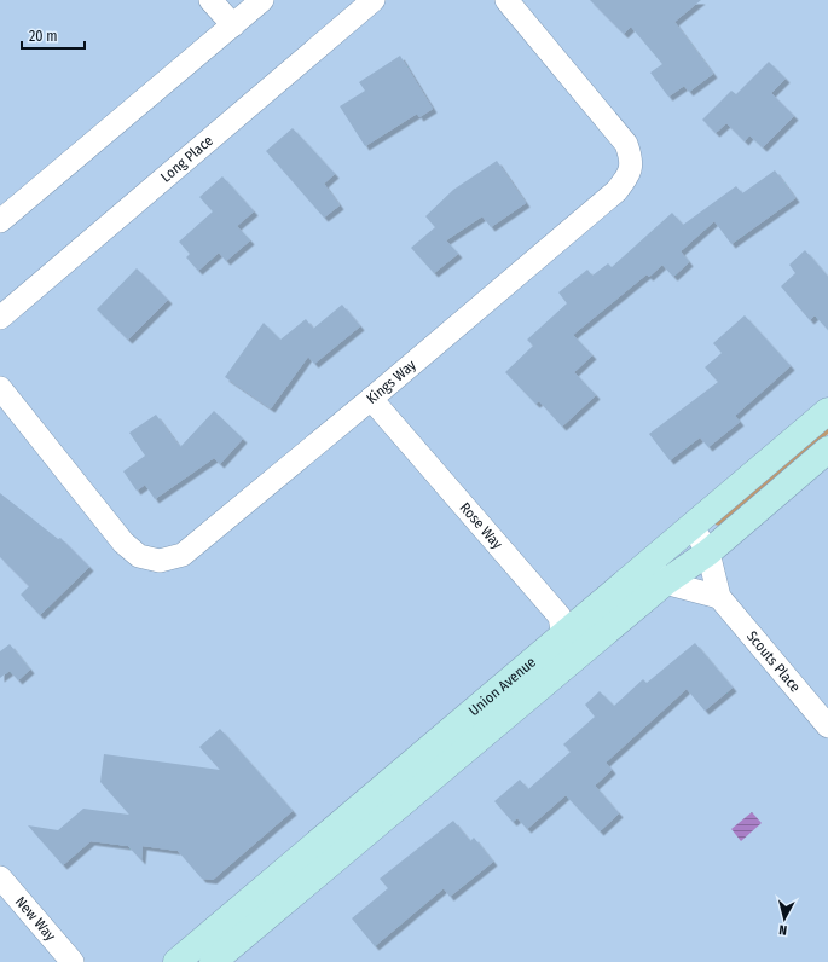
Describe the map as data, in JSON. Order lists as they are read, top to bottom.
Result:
{
  "streets": {
    "street": [
      "Long Place",
      "Kings Way",
      "Rose Way",
      "Scouts Place",
      "Union Avenue",
      "New Way"
    ]
  },
  "crossings": [
    ["Kings Way", "Rose Way"],
    ["Rose Way", "Union Avenue"],
    ["Scouts Place", "Union Avenue"]
  ],
  "scale_bar": "20 m",
  "north": "bottom"
}
